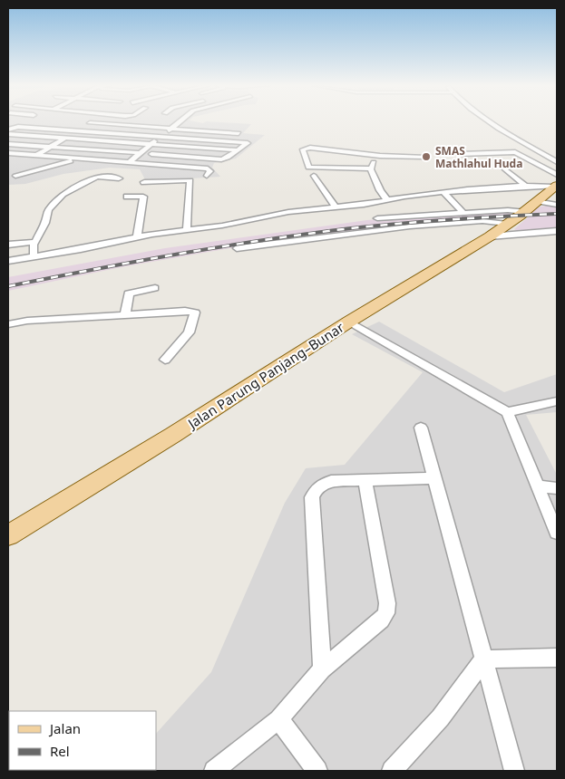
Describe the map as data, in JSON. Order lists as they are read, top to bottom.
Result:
{
  "streets": {
    "main road": ["Jalan Parung Panjang–Bunar"]
  },
  "places": ["SMAS Mathlahul Huda"],
  "legend": ["Jalan", "Rel"]
}
